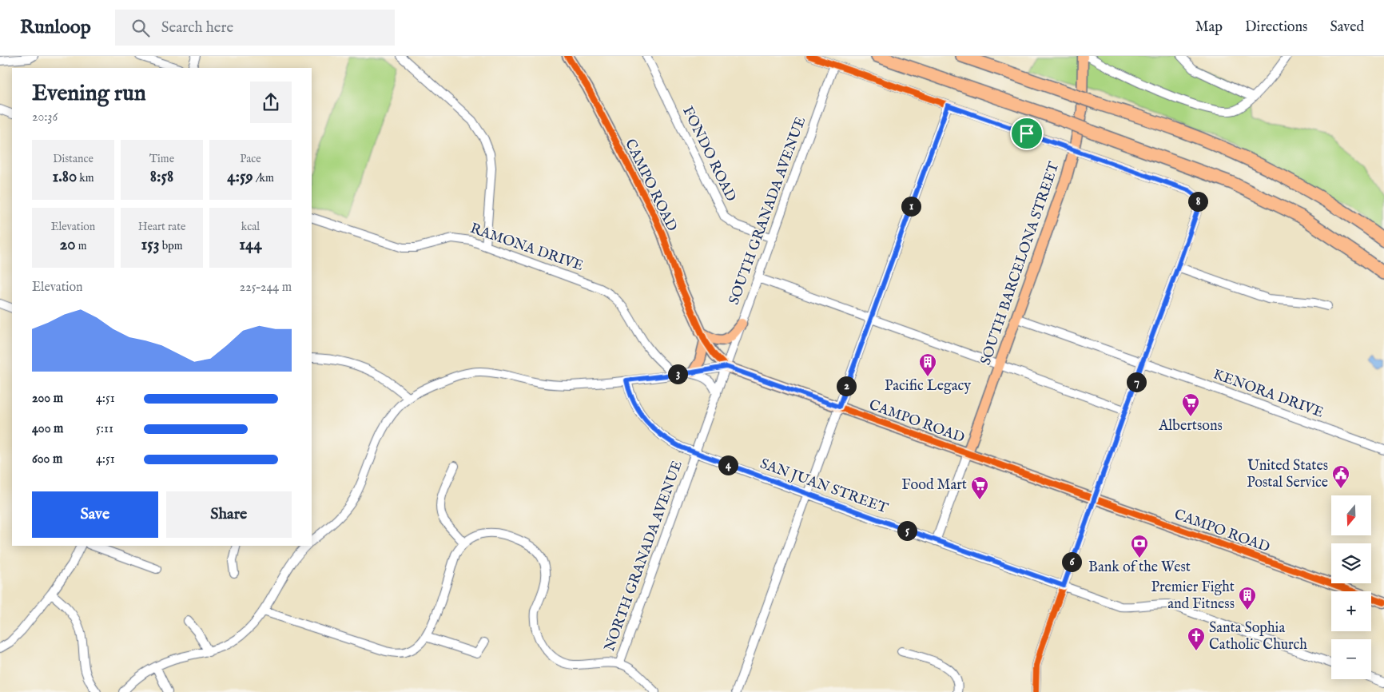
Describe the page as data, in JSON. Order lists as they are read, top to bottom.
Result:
{
  "streets": {
    "main road": ["CAMPO ROAD", "SOUTH BARCELONA STREET"],
    "street": [
      "FONDO ROAD",
      "SOUTH GRANADA AVENUE",
      "RAMONA DRIVE",
      "KENORA DRIVE",
      "SAN JUAN STREET",
      "NORTH GRANADA AVENUE"
    ]
  },
  "crossings": [
    ["FONDO ROAD", "SOUTH GRANADA AVENUE"],
    ["CAMPO ROAD", "SOUTH GRANADA AVENUE"],
    ["CAMPO ROAD", "SOUTH BARCELONA STREET"],
    ["CAMPO ROAD", "NORTH GRANADA AVENUE"],
    ["SOUTH GRANADA AVENUE", "NORTH GRANADA AVENUE"],
    ["SOUTH BARCELONA STREET", "KENORA DRIVE"],
    ["SAN JUAN STREET", "NORTH GRANADA AVENUE"]
  ],
  "places": {
    "building": ["Pacific Legacy", "Premier Fight and Fitness"],
    "supermarket": ["Albertsons", "Food Mart"],
    "public building": ["United States Postal Service"],
    "bank": ["Bank of the West"],
    "church": ["Santa Sophia Catholic Church"]
  },
  "north": "bottom",
  "page": {
    "header": "Runloop",
    "search": "Search here",
    "nav": ["Map", "Directions", "Saved"],
    "heading": ["Evening run", "20:36"],
    "stats": [
      ["Distance", "1.80 km"],
      ["Time", "8:58"],
      ["Pace", "4:59 /km"],
      ["Elevation", "20 m"],
      ["Heart rate", "153 bpm"],
      ["kcal", "144"]
    ],
    "pins": [
      "8",
      "1",
      "3",
      "7",
      "2",
      "4",
      "5",
      "6"
    ],
    "chart": ["Elevation", "225–244 m"],
    "list": [
      {
        "name": "200 m",
        "note": "4:51"
      },
      {
        "name": "400 m",
        "note": "5:11"
      },
      {
        "name": "600 m",
        "note": "4:51"
      }
    ],
    "buttons": ["Save", "Share"],
    "map_buttons": ["+", "−"]
  }
}
